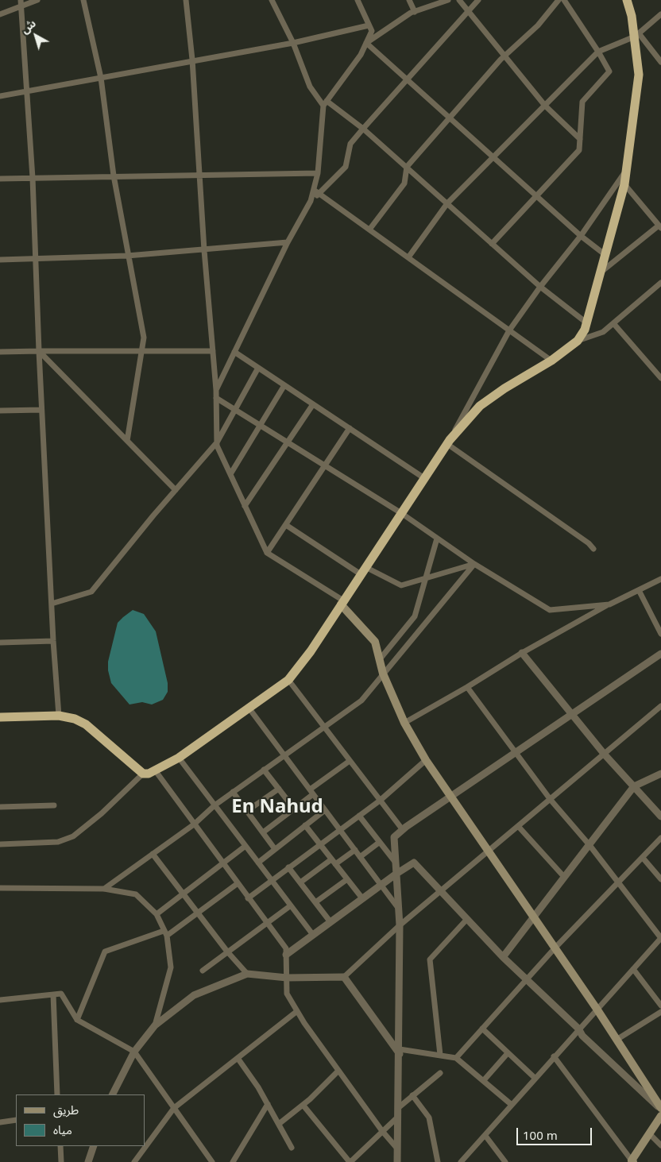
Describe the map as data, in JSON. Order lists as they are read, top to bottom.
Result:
{
  "districts": ["En Nahud"],
  "legend": ["طريق", "مياه"],
  "scale_bar": "100 m",
  "north": "top left"
}
